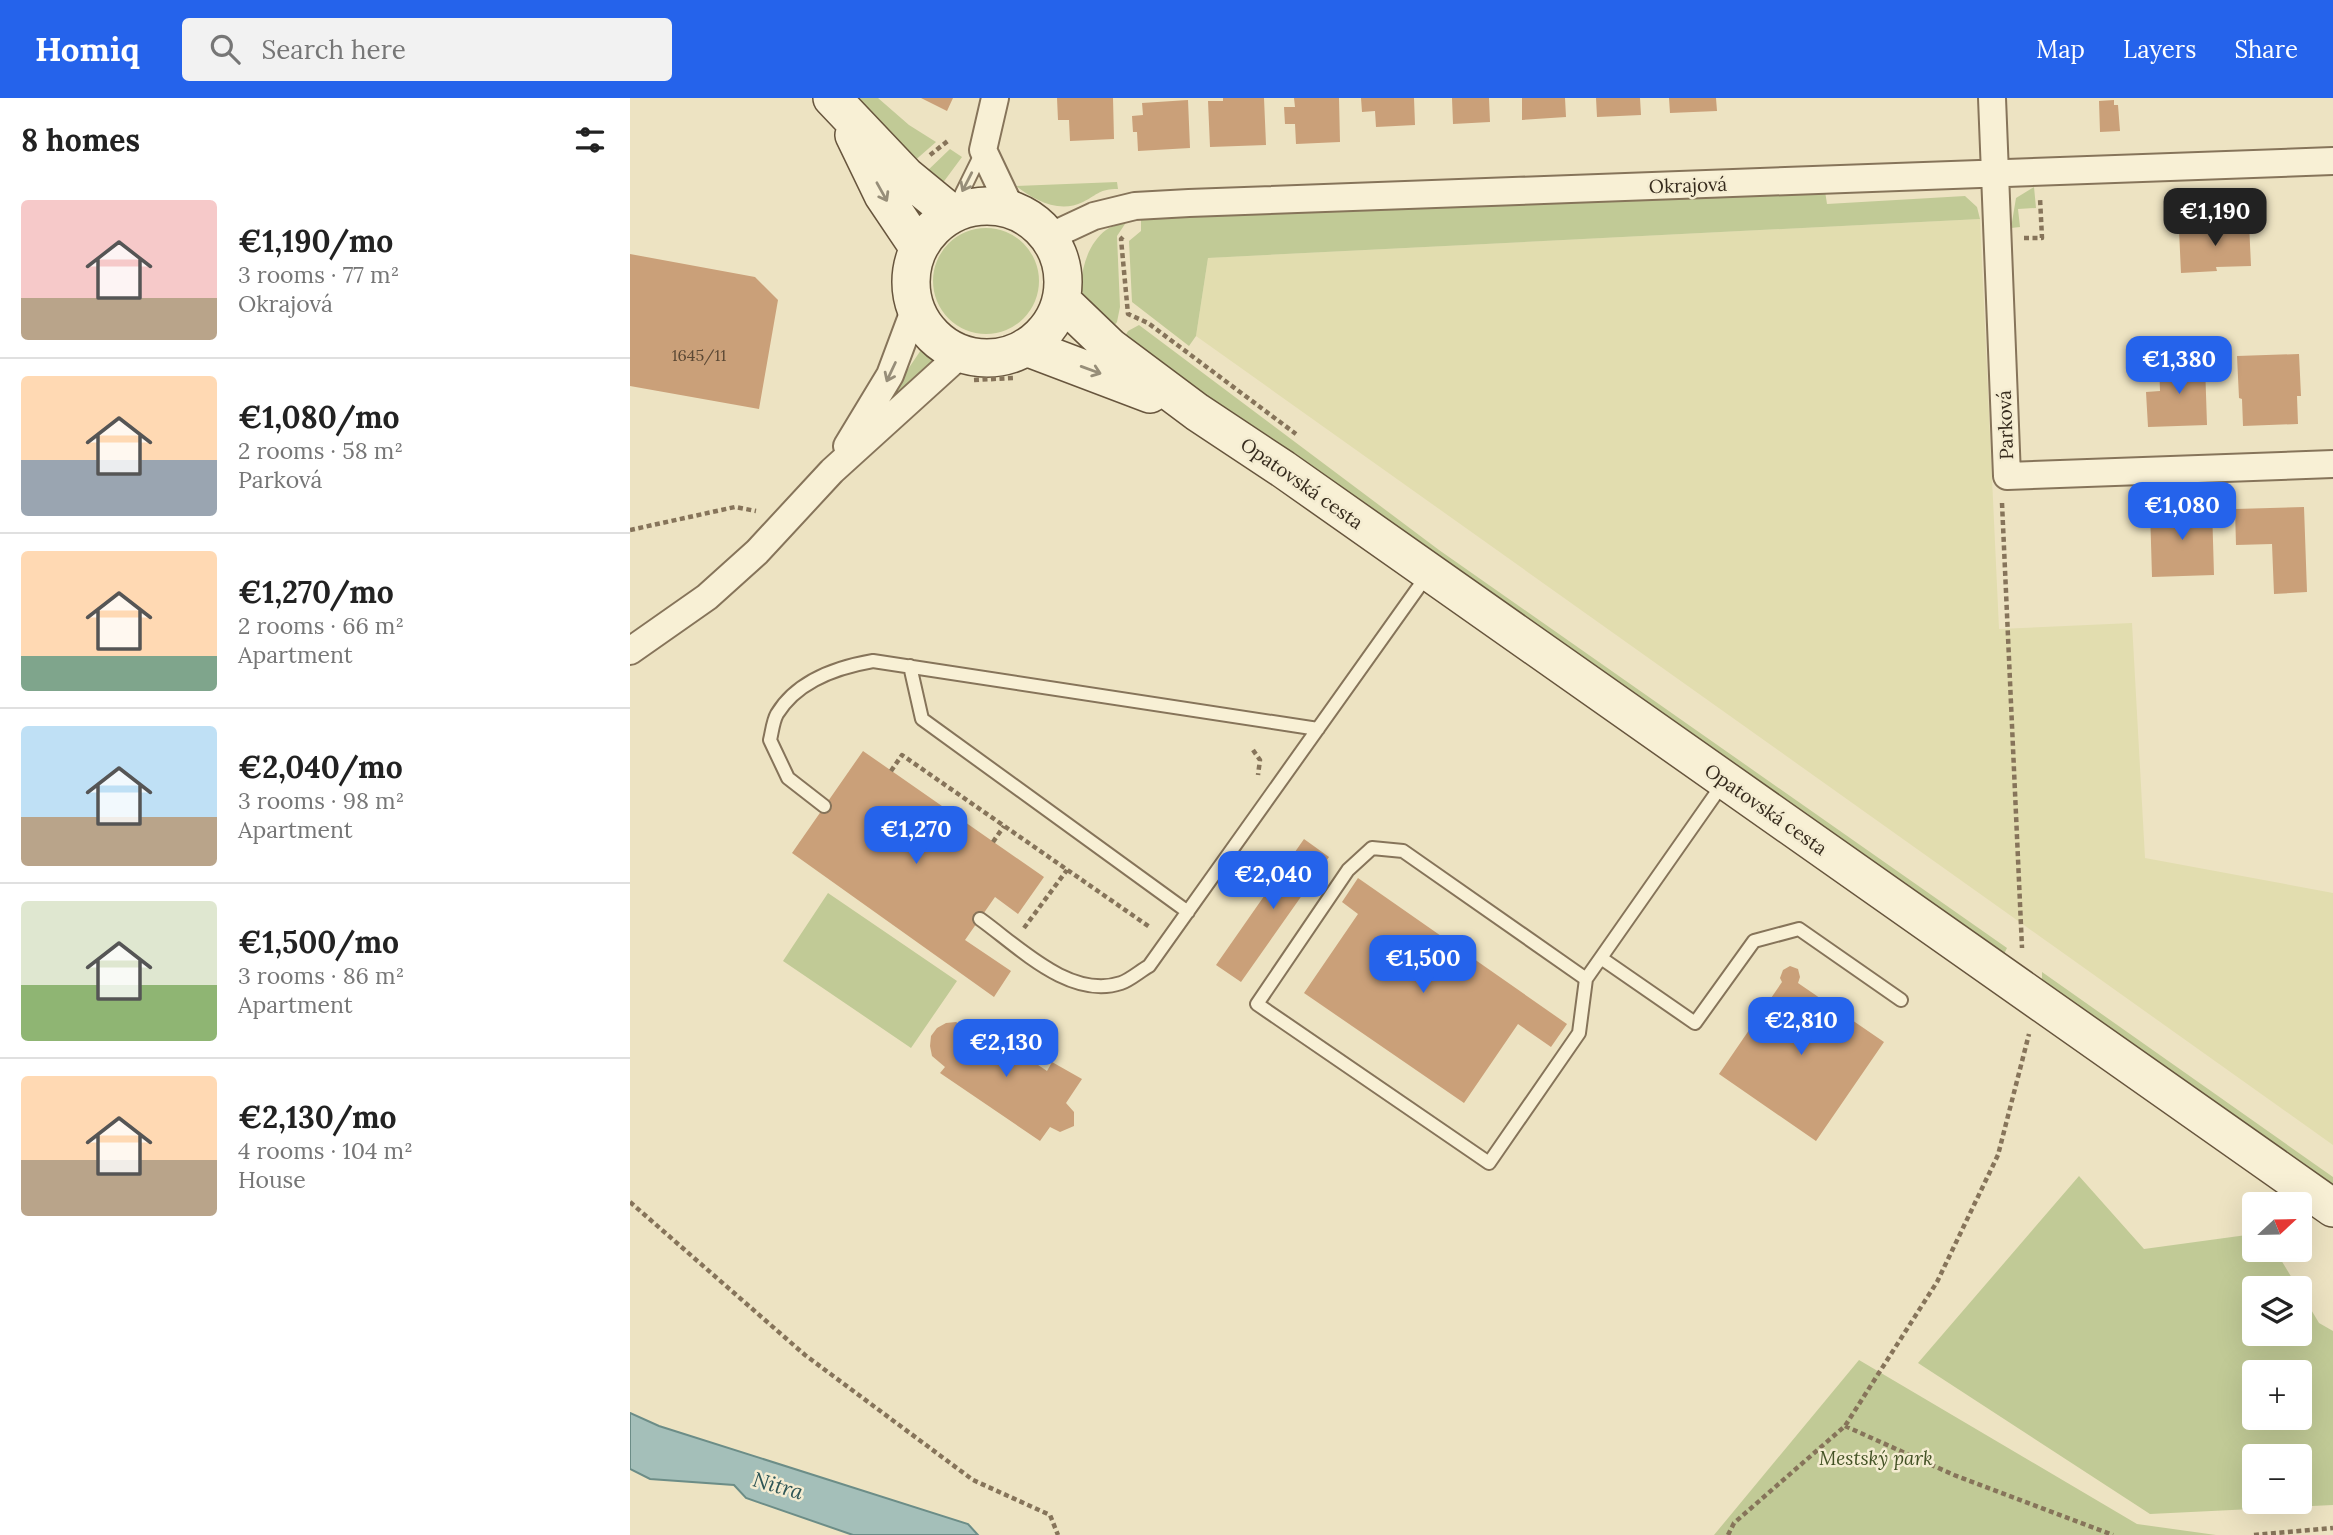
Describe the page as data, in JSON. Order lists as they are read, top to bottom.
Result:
{
  "streets": {
    "street": ["Okrajová", "Parková", "Opatovská cesta"]
  },
  "crossings": [
    ["Okrajová", "Parková"],
    ["Okrajová", "Opatovská cesta"]
  ],
  "water": ["Nitra"],
  "parks": ["Mestský park"],
  "house_numbers": ["1645/11"],
  "north": "right",
  "page": {
    "header": "Homiq",
    "search": "Search here",
    "nav": ["Map", "Layers", "Share"],
    "heading": "8 homes",
    "list": [
      {
        "name": "€1,190/mo",
        "note": "3 rooms · 77 m² · Okrajová"
      },
      {
        "name": "€1,080/mo",
        "note": "2 rooms · 58 m² · Parková"
      },
      {
        "name": "€1,270/mo",
        "note": "2 rooms · 66 m² · Apartment"
      },
      {
        "name": "€2,040/mo",
        "note": "3 rooms · 98 m² · Apartment"
      },
      {
        "name": "€1,500/mo",
        "note": "3 rooms · 86 m² · Apartment"
      },
      {
        "name": "€2,130/mo",
        "note": "4 rooms · 104 m² · House"
      }
    ],
    "price": [
      "€1,190",
      "€1,380",
      "€1,080",
      "€1,270",
      "€2,040",
      "€1,500",
      "€2,810",
      "€2,130"
    ],
    "map_buttons": ["+", "−"]
  }
}
